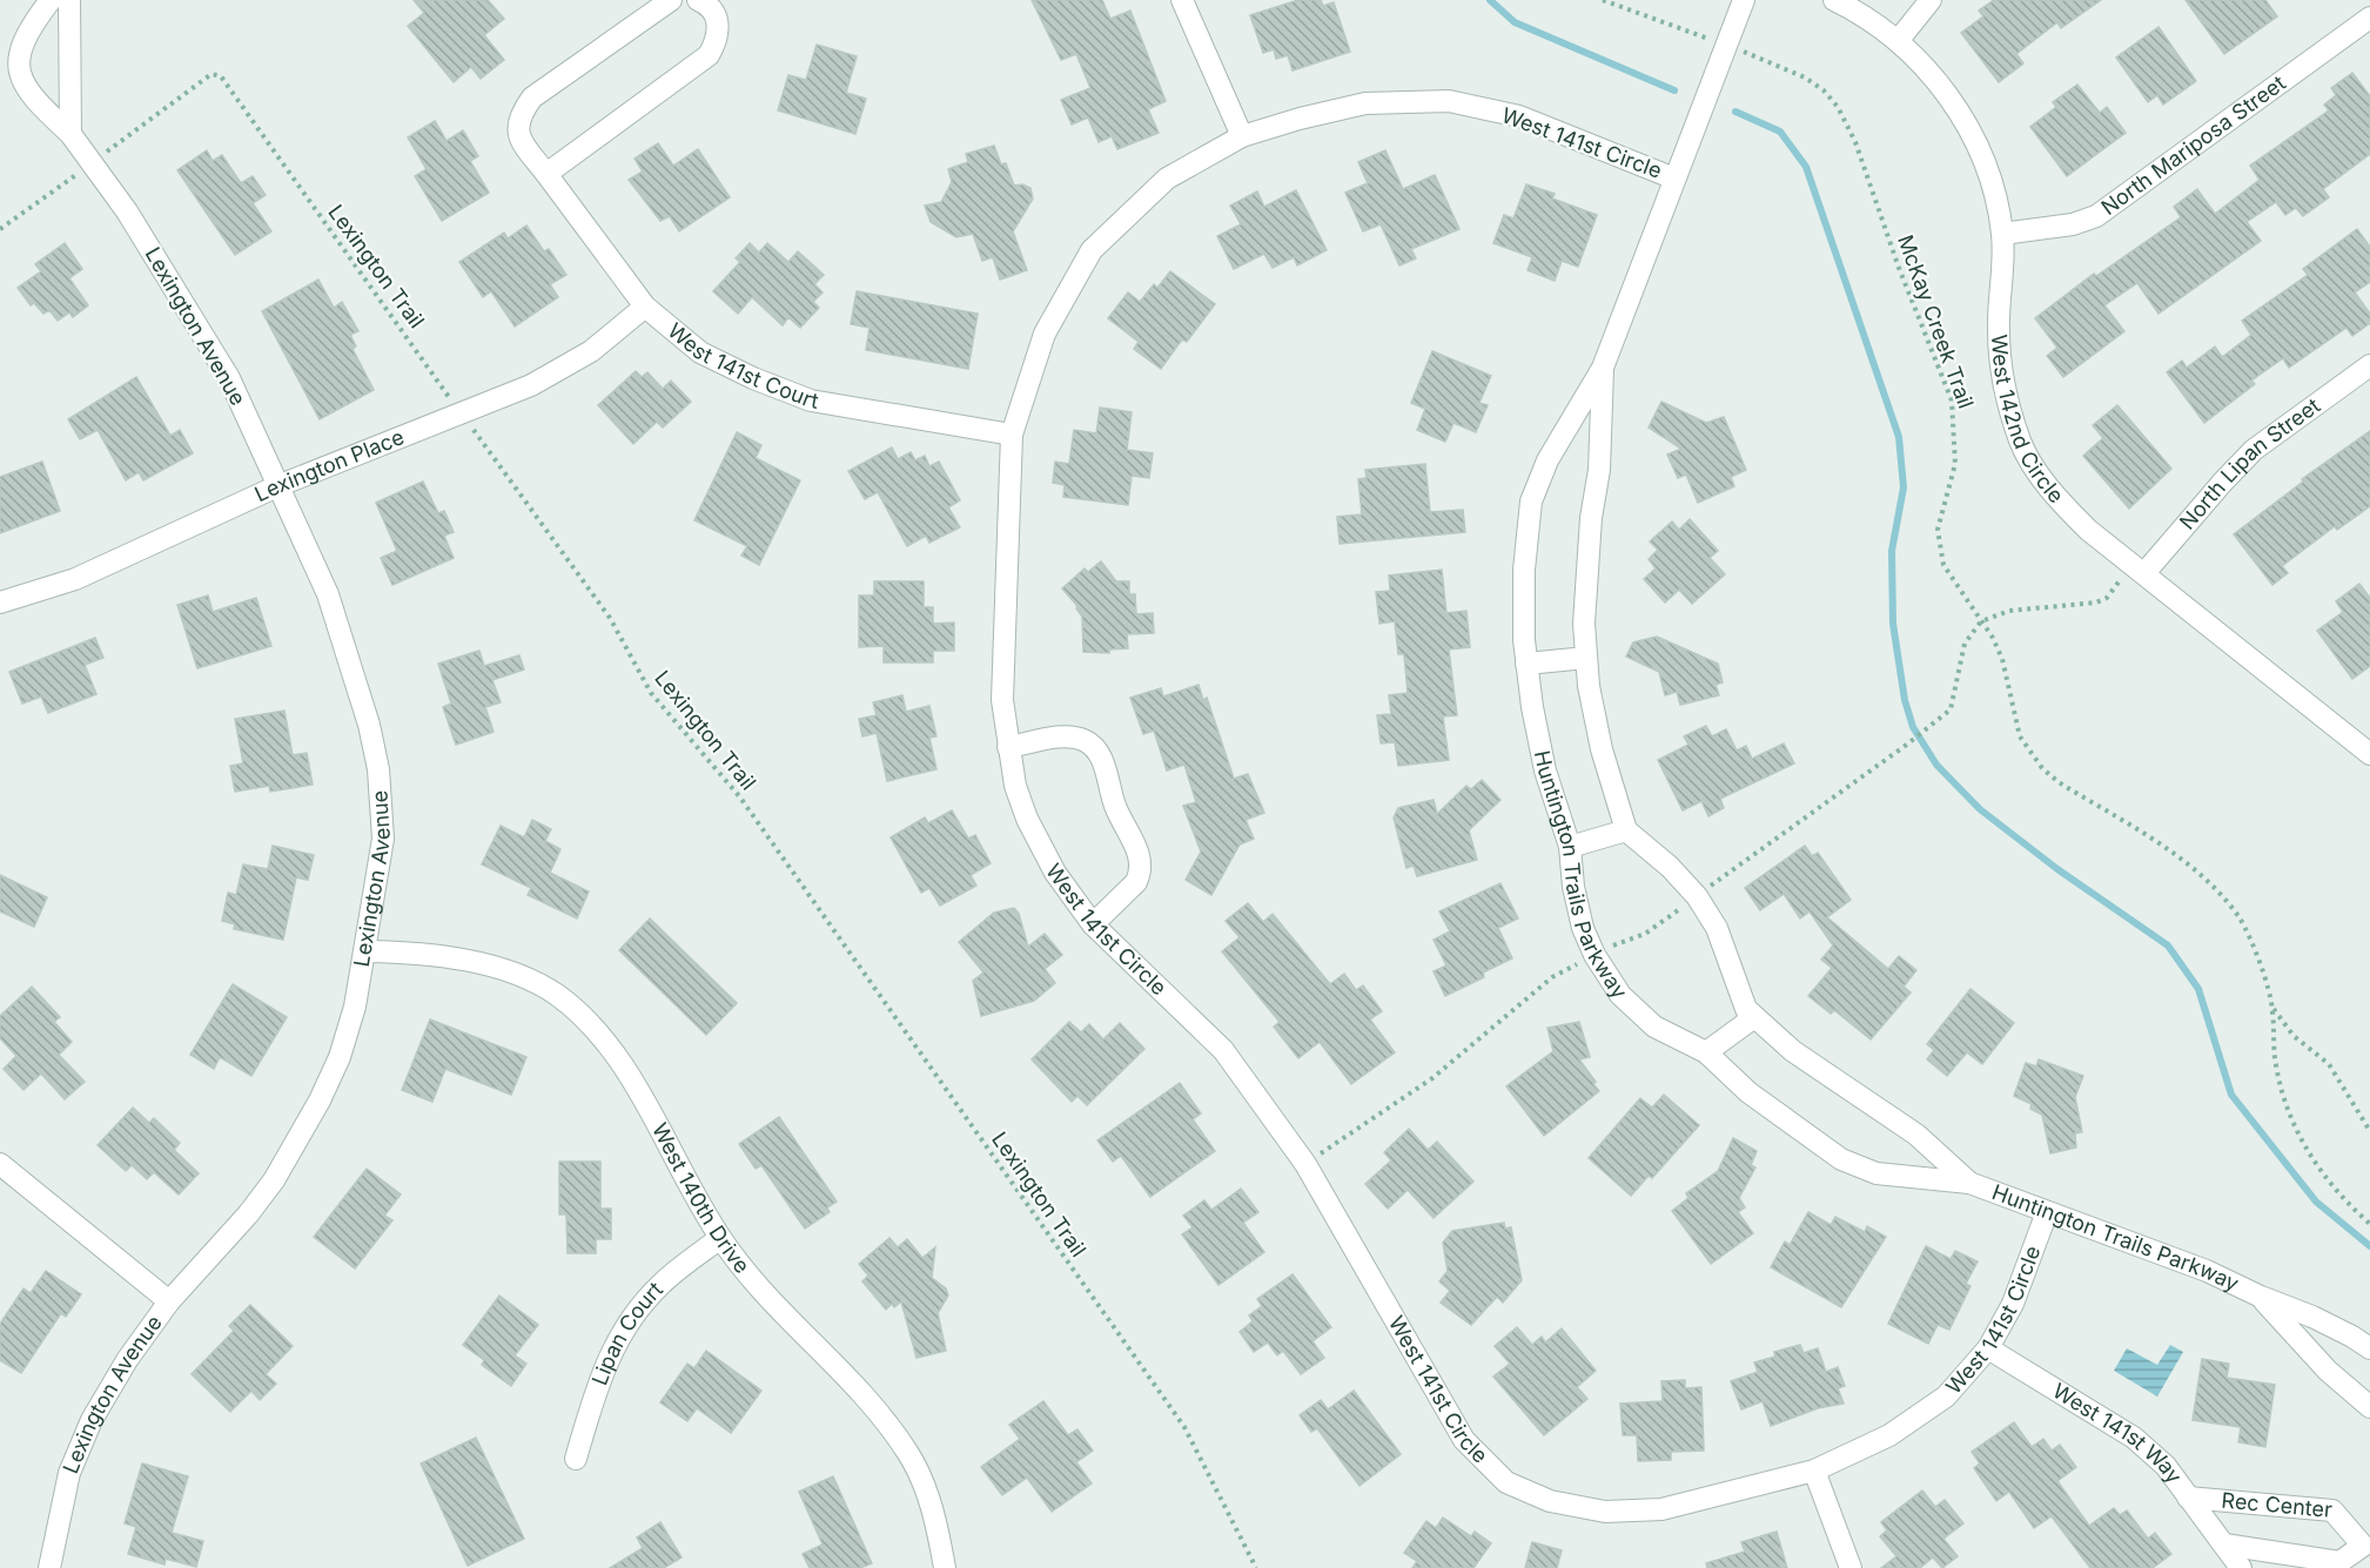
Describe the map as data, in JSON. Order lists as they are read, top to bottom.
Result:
{
  "streets": {
    "street": [
      "West 141st Circle",
      "North Mariposa Street",
      "Lexington Avenue",
      "West 141st Court",
      "West 142nd Circle",
      "North Lipan Street",
      "Lexington Place",
      "Huntington Trails Parkway",
      "West 140th Drive",
      "Lipan Court",
      "West 141st Way",
      "Rec Center"
    ],
    "path": ["Lexington Trail", "McKay Creek Trail"]
  },
  "crossings": [
    ["West 141st Circle", "West 141st Court"],
    ["West 141st Circle", "Huntington Trails Parkway"],
    ["West 141st Circle", "West 141st Way"],
    ["North Mariposa Street", "West 142nd Circle"],
    ["Lexington Trail", "Lexington Avenue"],
    ["Lexington Trail", "Lexington Place"],
    ["Lexington Avenue", "Lexington Place"],
    ["Lexington Avenue", "West 140th Drive"],
    ["West 141st Court", "Lexington Place"],
    ["West 142nd Circle", "North Lipan Street"],
    ["West 140th Drive", "Lipan Court"],
    ["West 141st Way", "Rec Center"]
  ]
}
